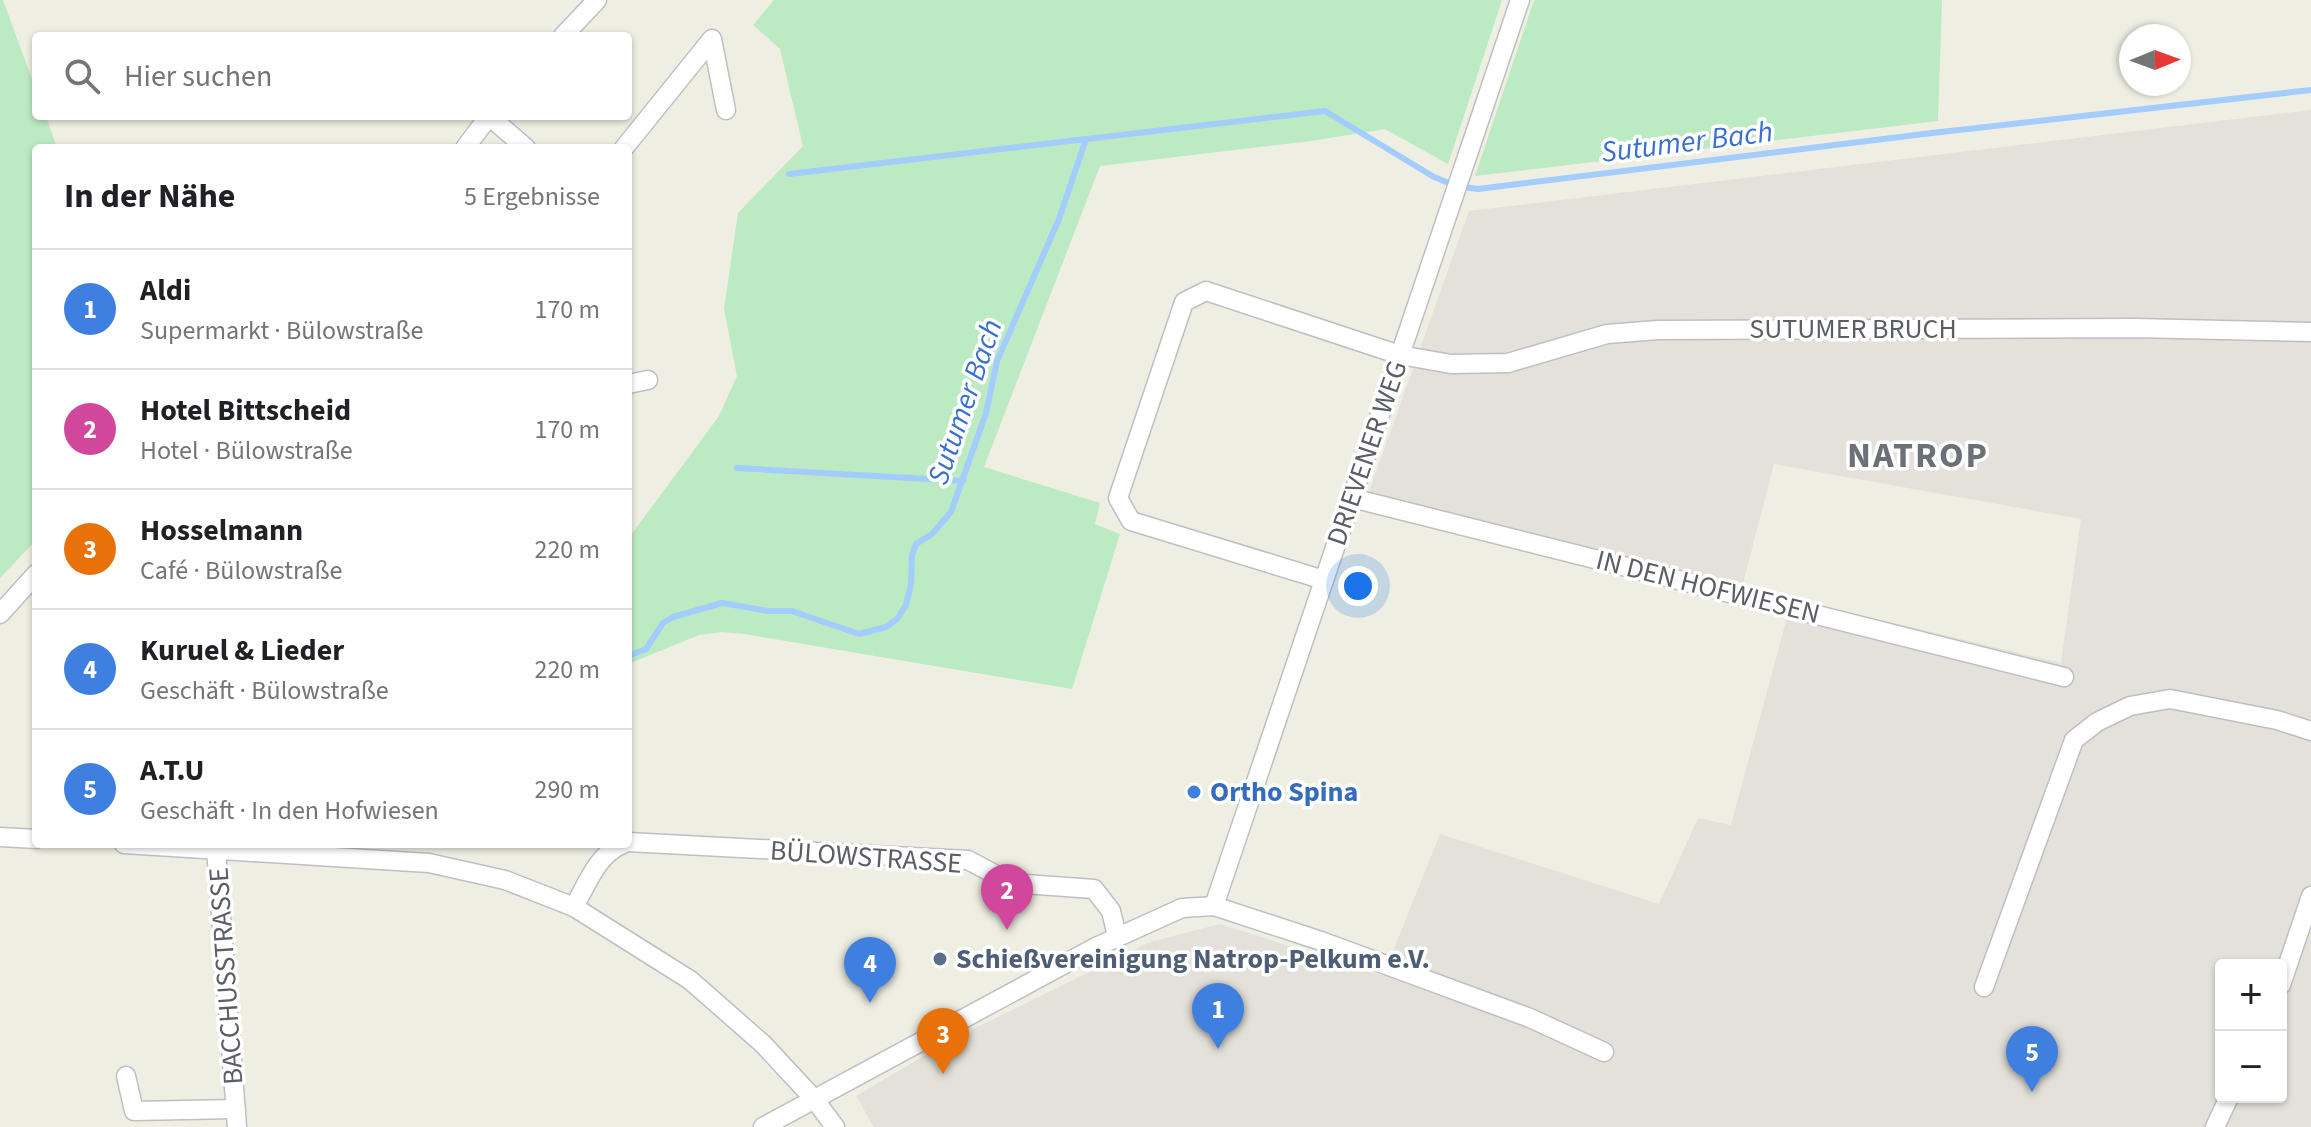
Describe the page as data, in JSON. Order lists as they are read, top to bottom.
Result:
{
  "streets": {
    "street": [
      "SUTUMER BRUCH",
      "DRIEVENER WEG",
      "IN DEN HOFWIESEN",
      "BÜLOWSTRASSE",
      "BACCHUSSTRASSE"
    ]
  },
  "crossings": [
    ["SUTUMER BRUCH", "DRIEVENER WEG"],
    ["DRIEVENER WEG", "IN DEN HOFWIESEN"]
  ],
  "districts": ["NATROP"],
  "water": ["Sutumer Bach"],
  "places": ["Ortho Spina", "Schießvereinigung Natrop-Pelkum e.V."],
  "north": "right",
  "page": {
    "search": "Hier suchen",
    "heading": ["In der Nähe", "5 Ergebnisse"],
    "list": [
      {
        "mark": "1",
        "name": "Aldi",
        "note": "Supermarkt · Bülowstraße",
        "value": "170 m"
      },
      {
        "mark": "2",
        "name": "Hotel Bittscheid",
        "note": "Hotel · Bülowstraße",
        "value": "170 m"
      },
      {
        "mark": "3",
        "name": "Hosselmann",
        "note": "Café · Bülowstraße",
        "value": "220 m"
      },
      {
        "mark": "4",
        "name": "Kuruel & Lieder",
        "note": "Geschäft · Bülowstraße",
        "value": "220 m"
      },
      {
        "mark": "5",
        "name": "A.T.U",
        "note": "Geschäft · In den Hofwiesen",
        "value": "290 m"
      }
    ],
    "pins": [
      "2",
      "4",
      "1",
      "3",
      "5"
    ],
    "map_buttons": ["+", "−"]
  }
}
